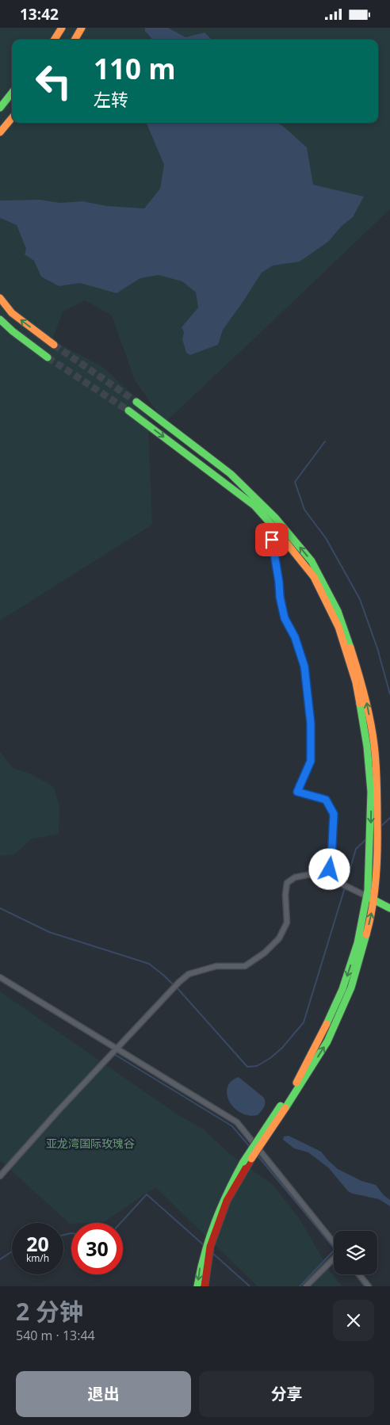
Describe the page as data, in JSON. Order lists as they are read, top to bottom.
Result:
{
  "parks": ["亚龙湾国际玫瑰谷"],
  "page": {
    "status": "13:42",
    "turn": ["110 m", "左转"],
    "speed": "20 km/h",
    "limit": "30",
    "heading": ["2 分钟", "540 m · 13:44"],
    "buttons": ["退出", "分享"]
  }
}
